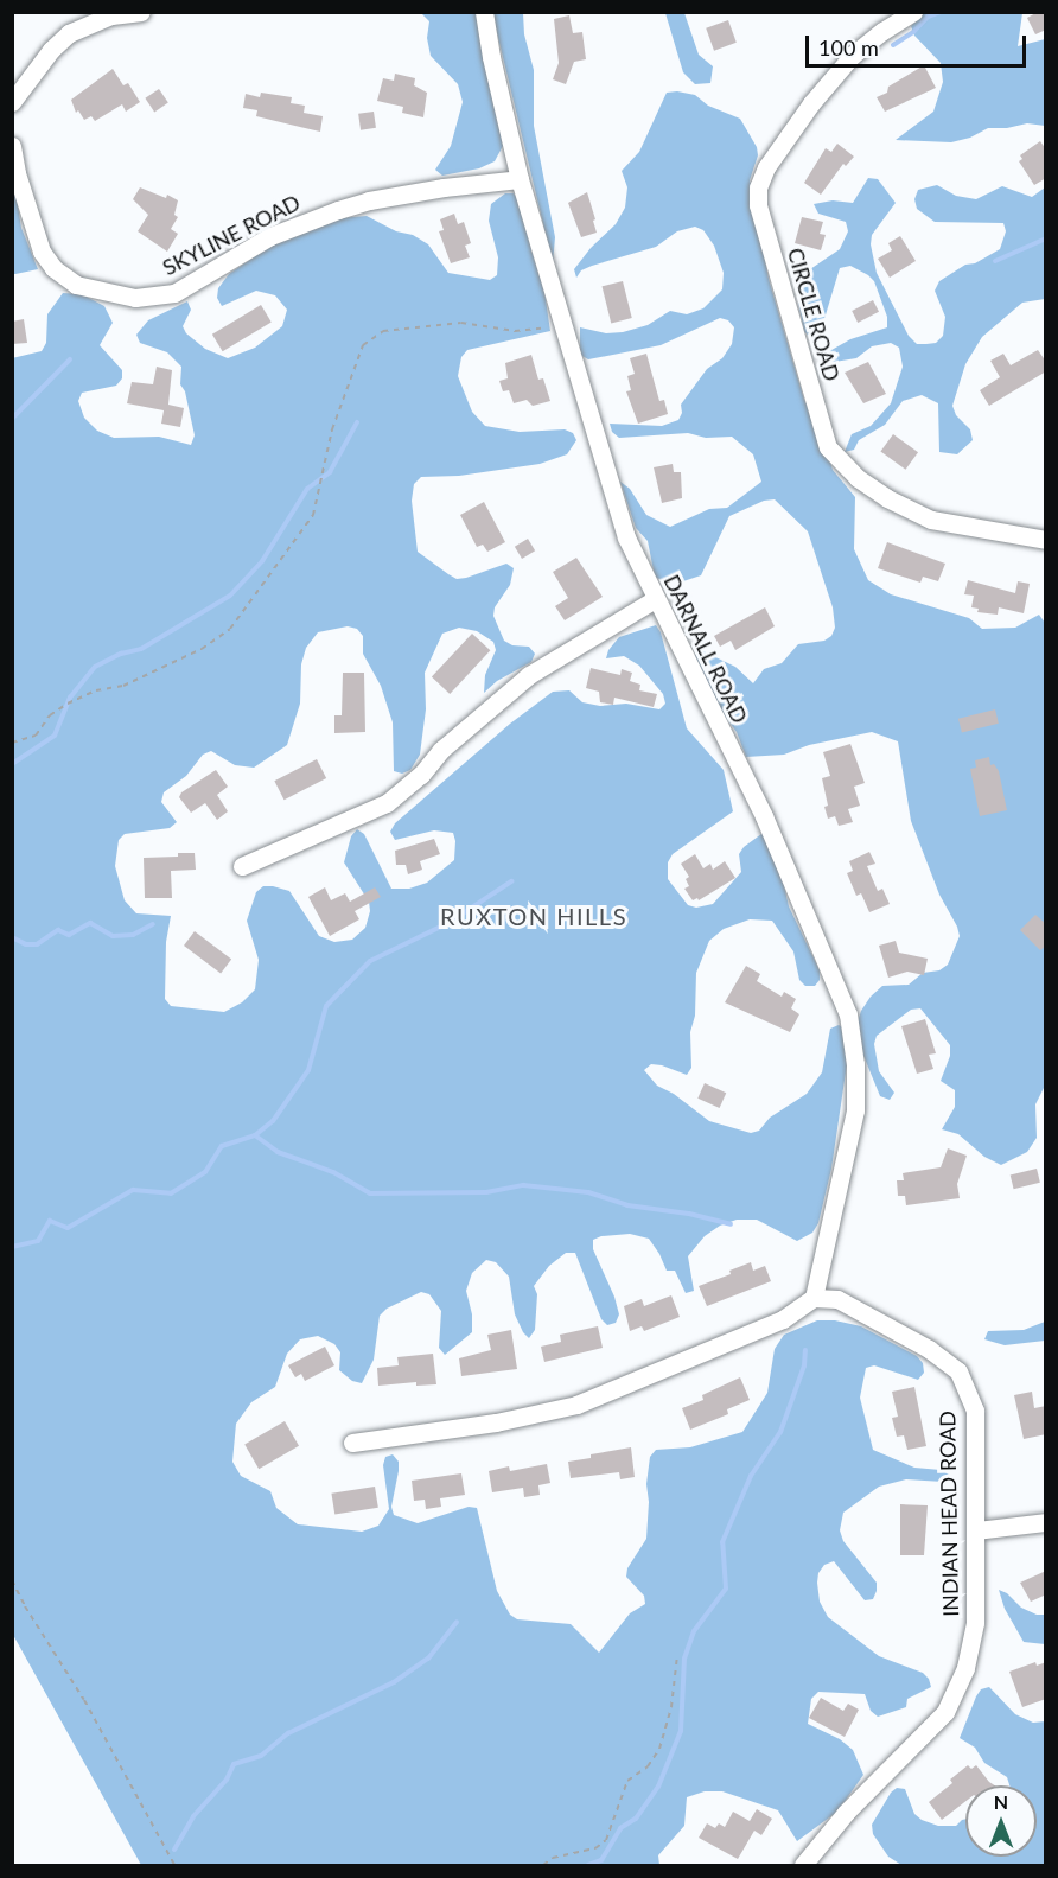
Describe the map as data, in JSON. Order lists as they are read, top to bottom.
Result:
{
  "streets": {
    "street": [
      "SKYLINE ROAD",
      "CIRCLE ROAD",
      "DARNALL ROAD",
      "INDIAN HEAD ROAD"
    ]
  },
  "crossings": [
    ["SKYLINE ROAD", "DARNALL ROAD"],
    ["DARNALL ROAD", "INDIAN HEAD ROAD"]
  ],
  "districts": ["RUXTON HILLS"],
  "scale_bar": "100 m",
  "north": "top"
}
